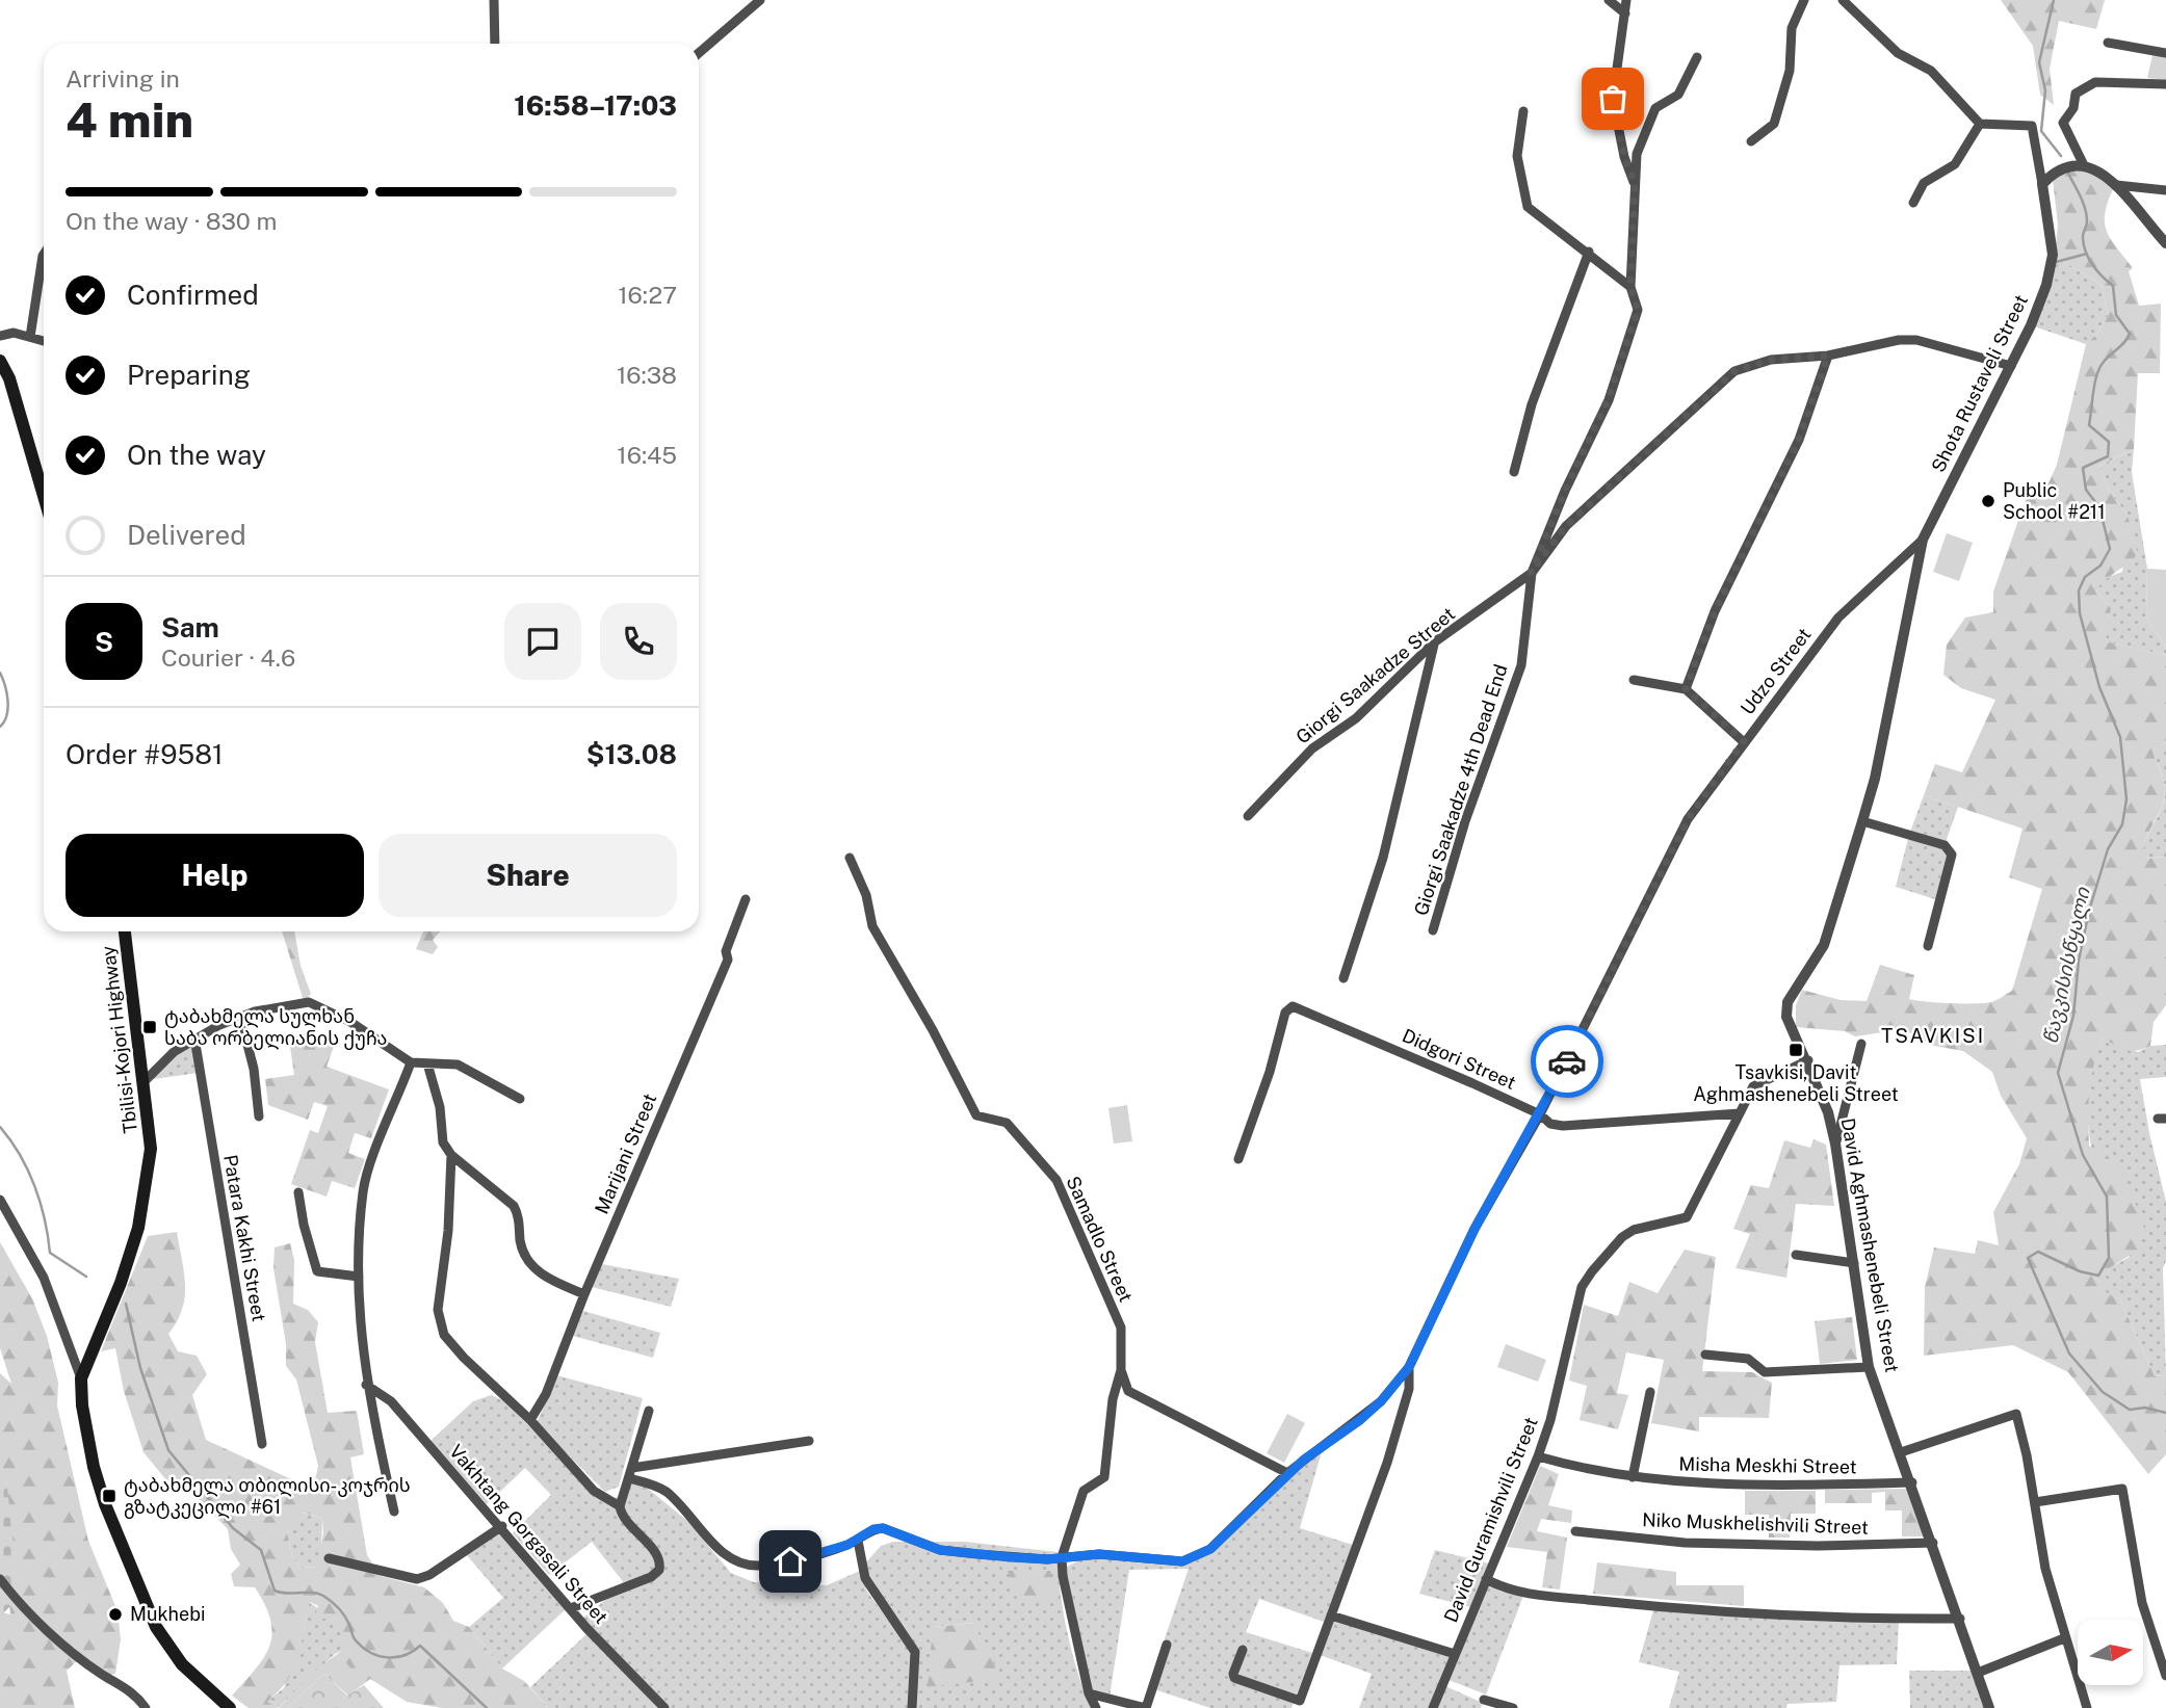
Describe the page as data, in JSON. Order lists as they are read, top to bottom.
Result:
{
  "streets": {
    "main road": ["Tbilisi-Kojori Highway"],
    "street": [
      "Shota Rustaveli Street",
      "Udzo Street",
      "Giorgi Saakadze Street",
      "Giorgi Saakadze 4th Dead End",
      "Didgori Street",
      "Marijani Street",
      "Patara Kakhi Street",
      "Samadlo Street",
      "David Aghmashenebeli Street",
      "Misha Meskhi Street",
      "David Guramishvili Street",
      "Niko Muskhelishvili Street",
      "Vakhtang Gorgasali Street"
    ]
  },
  "crossings": [
    ["Shota Rustaveli Street", "Udzo Street"],
    ["Shota Rustaveli Street", "Giorgi Saakadze Street"],
    ["Shota Rustaveli Street", "David Aghmashenebeli Street"],
    ["Udzo Street", "Didgori Street"],
    ["Udzo Street", "David Aghmashenebeli Street"],
    ["Giorgi Saakadze Street", "Giorgi Saakadze 4th Dead End"],
    ["Didgori Street", "David Guramishvili Street"],
    ["David Aghmashenebeli Street", "Misha Meskhi Street"],
    ["David Aghmashenebeli Street", "Niko Muskhelishvili Street"],
    ["Misha Meskhi Street", "David Guramishvili Street"]
  ],
  "districts": ["TSAVKISI"],
  "water": ["წავკისისწყალი"],
  "places": {
    "other": ["Public School #211", "Mukhebi"],
    "transit": ["ტაბახმელა სულხან საბა ორბელიანის ქუჩა", "Tsavkisi, Davit Aghmashenebeli Street", "ტაბახმელა თბილისი-კოჯრის გზატკეცილი #61"]
  },
  "north": "right",
  "page": {
    "heading": ["4 min", "Arriving in", "16:58–17:03"],
    "panel": [
      "Sam",
      "Courier · 4.6",
      "Order #9581",
      "$13.08"
    ],
    "bar": "On the way · 830 m",
    "list": [
      ["Confirmed", "16:27"],
      ["Preparing", "16:38"],
      ["On the way", "16:45"],
      "Delivered"
    ],
    "round": "S",
    "buttons": ["Help", "Share"]
  }
}
